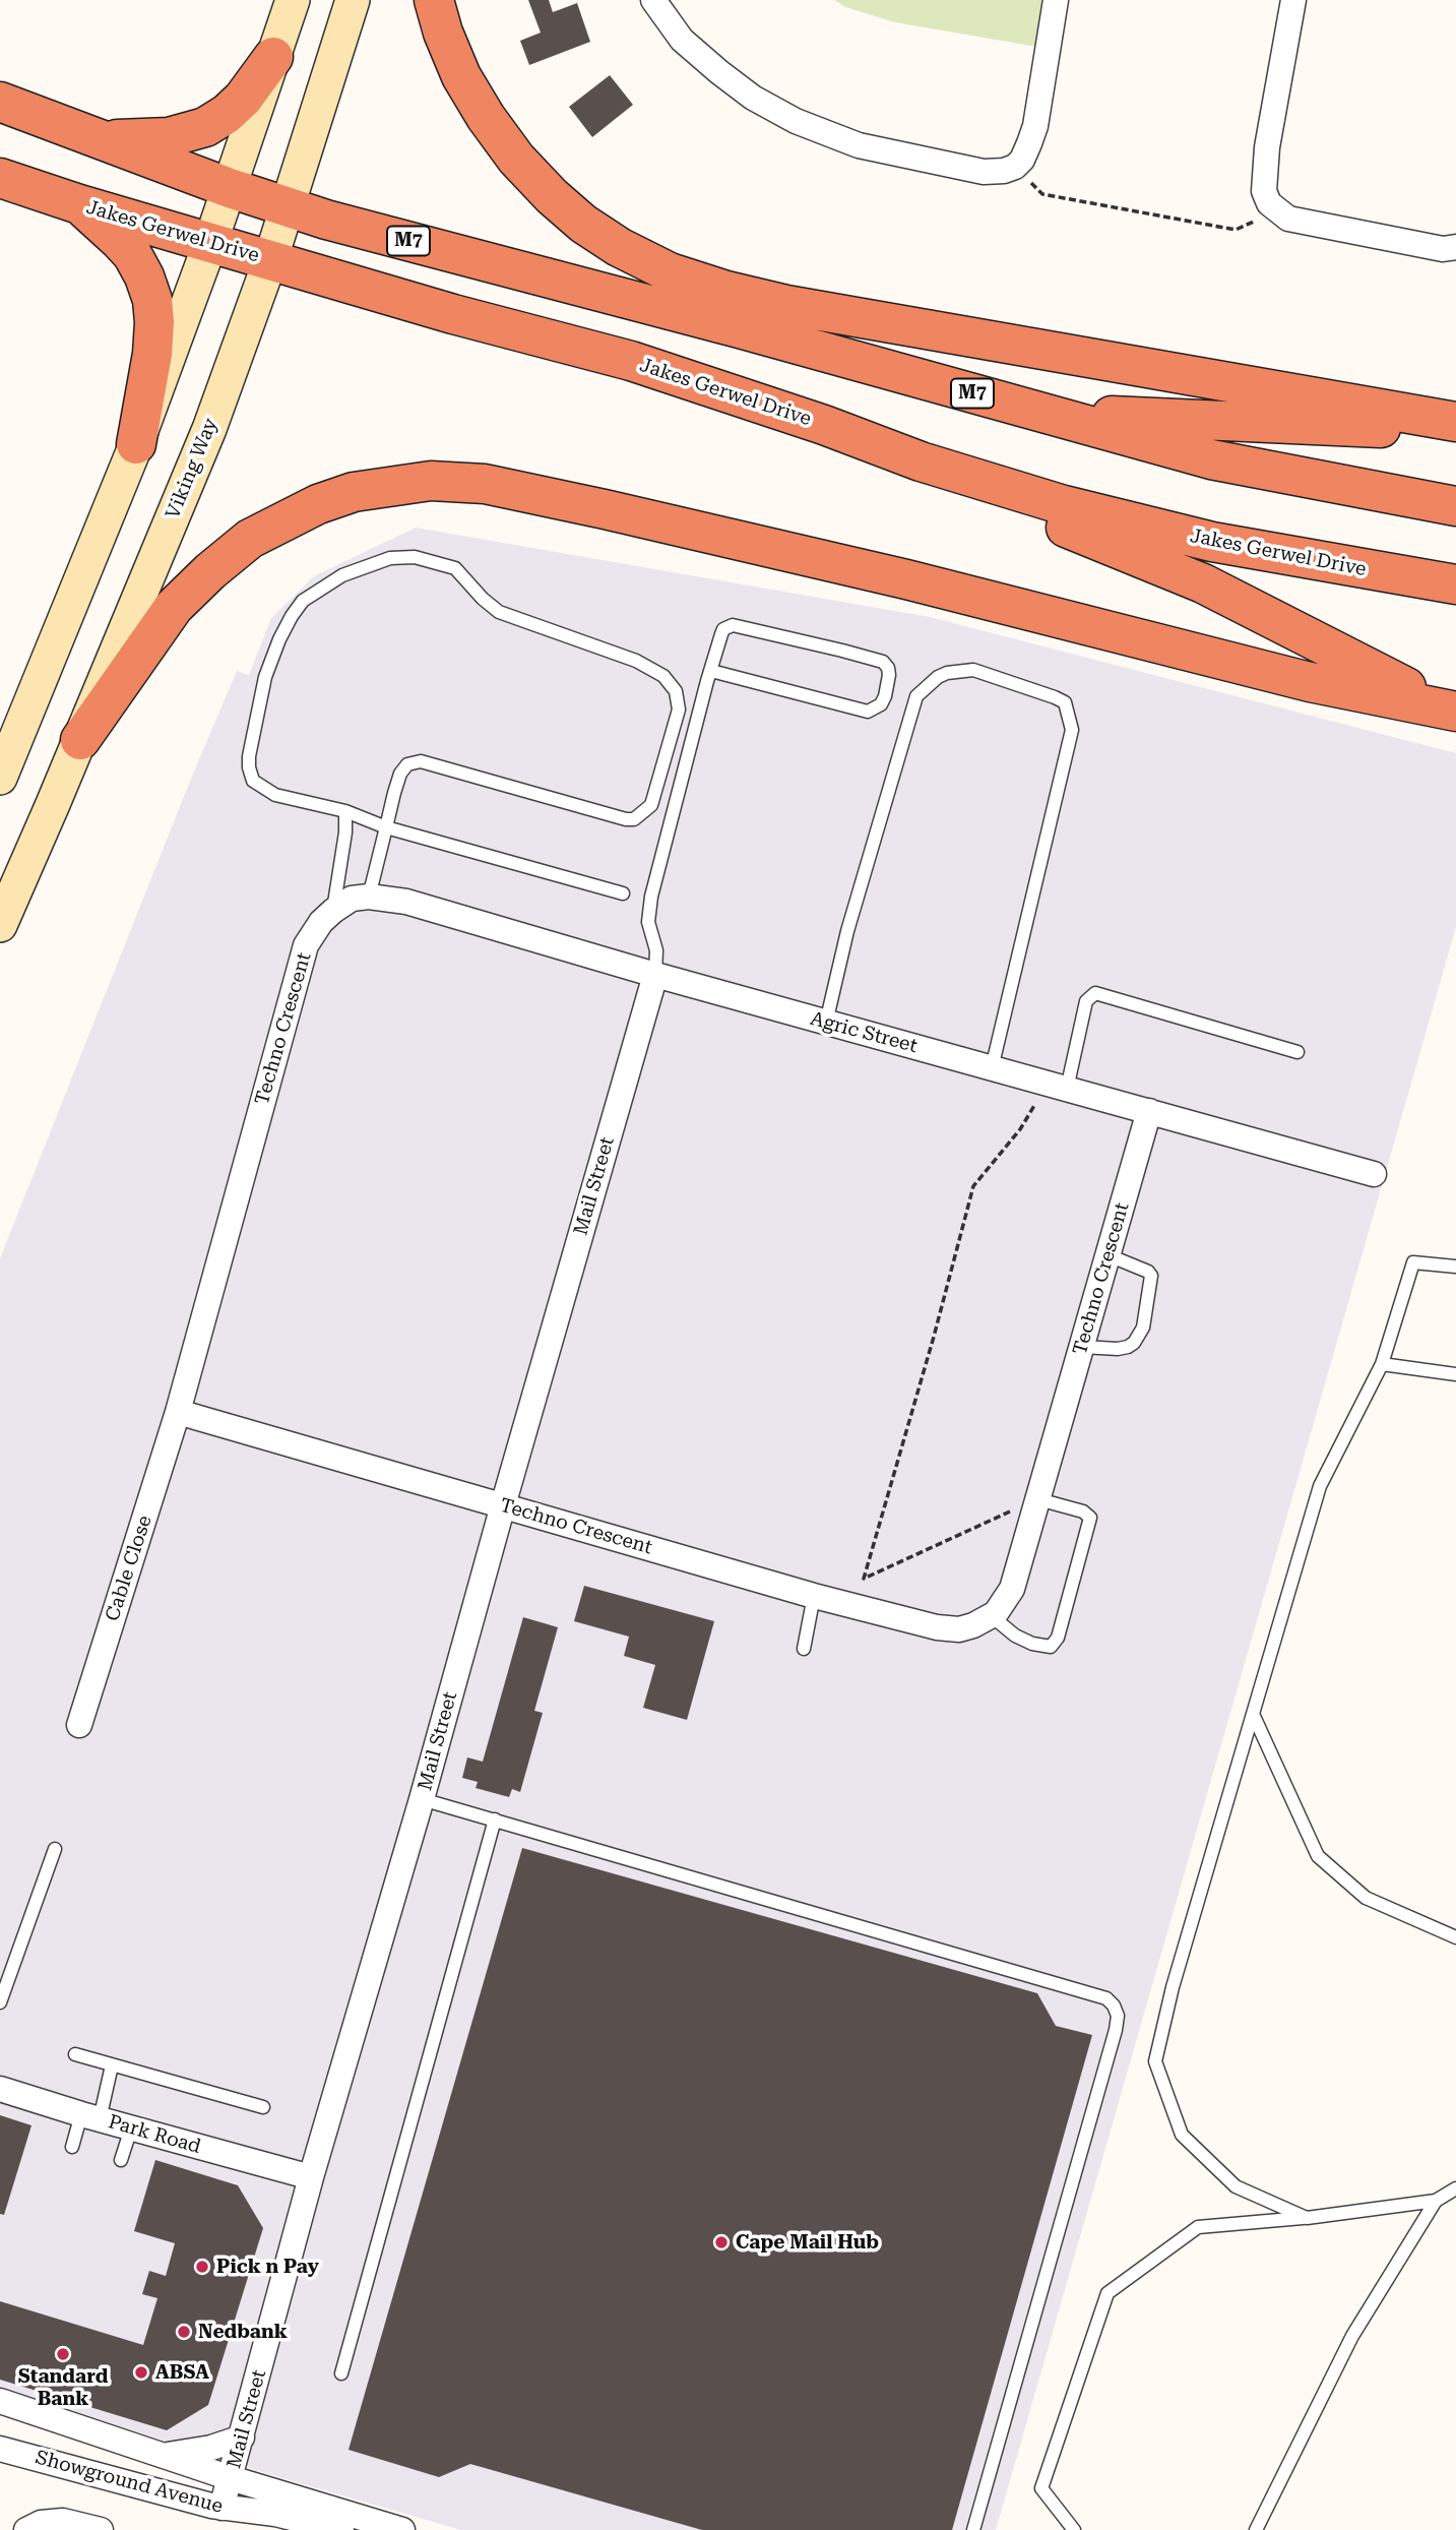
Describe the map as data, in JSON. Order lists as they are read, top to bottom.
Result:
{
  "streets": {
    "highway": ["Jakes Gerwel Drive", "M7"],
    "main road": ["Viking Way"],
    "street": [
      "Techno Crescent",
      "Agric Street",
      "Mail Street",
      "Cable Close",
      "Park Road",
      "Showground Avenue"
    ]
  },
  "crossings": [
    ["Jakes Gerwel Drive", "Viking Way"],
    ["M7", "Viking Way"],
    ["Techno Crescent", "Agric Street"],
    ["Techno Crescent", "Mail Street"],
    ["Techno Crescent", "Cable Close"],
    ["Agric Street", "Mail Street"],
    ["Mail Street", "Park Road"],
    ["Mail Street", "Showground Avenue"]
  ],
  "places": [
    "Cape Mail Hub",
    "Pick n Pay",
    "Nedbank",
    "Standard Bank",
    "ABSA"
  ]
}
